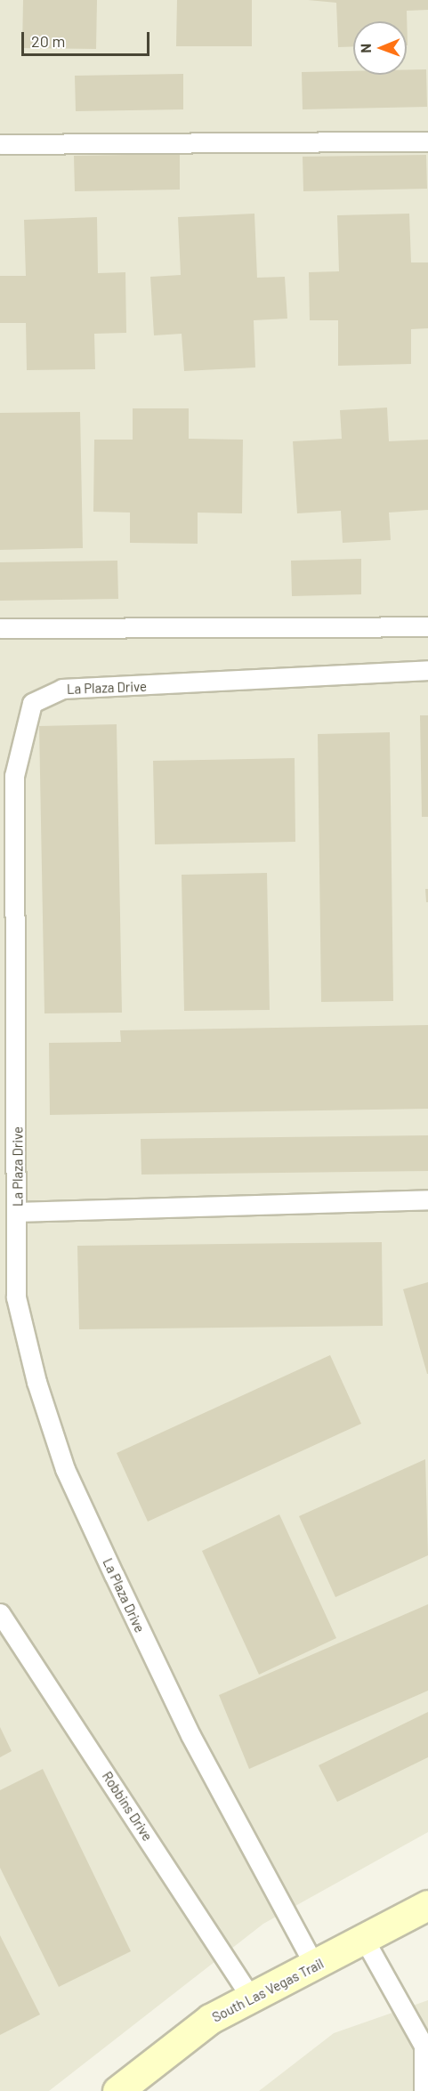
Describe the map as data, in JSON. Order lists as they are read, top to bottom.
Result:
{
  "streets": {
    "main road": ["South Las Vegas Trail"],
    "lane": ["La Plaza Drive", "Robbins Drive"]
  },
  "crossings": [
    ["La Plaza Drive", "South Las Vegas Trail"],
    ["Robbins Drive", "South Las Vegas Trail"]
  ],
  "scale_bar": "20 m",
  "north": "left"
}
